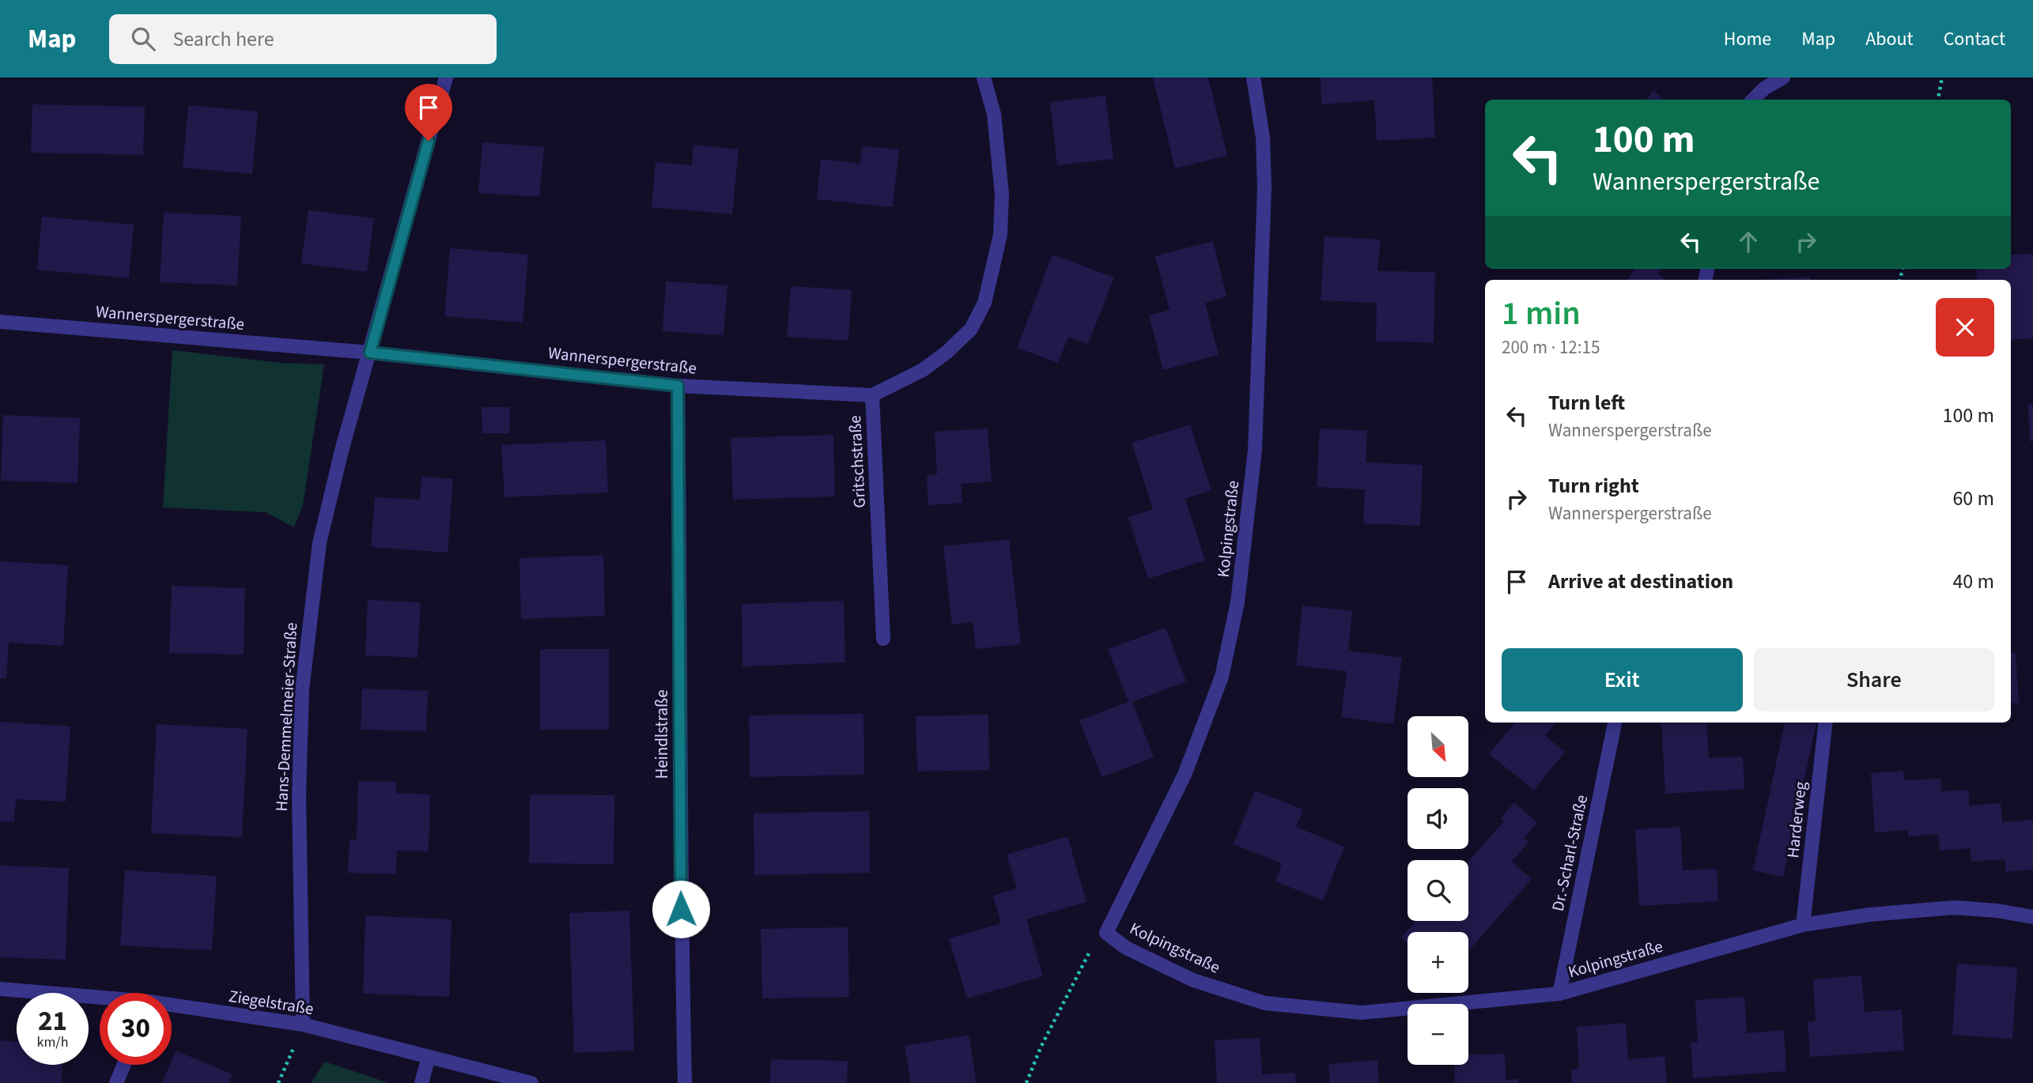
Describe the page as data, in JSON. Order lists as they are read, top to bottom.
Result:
{
  "streets": {
    "street": [
      "Wannerspergerstraße",
      "Gritschstraße",
      "Kolpingstraße",
      "Hans-Demmelmeier-Straße",
      "Heindlstraße",
      "Harderweg",
      "Dr.-Scharl-Straße",
      "Ziegelstraße"
    ]
  },
  "crossings": [
    ["Wannerspergerstraße", "Gritschstraße"],
    ["Wannerspergerstraße", "Hans-Demmelmeier-Straße"],
    ["Wannerspergerstraße", "Heindlstraße"],
    ["Kolpingstraße", "Harderweg"],
    ["Kolpingstraße", "Dr.-Scharl-Straße"],
    ["Hans-Demmelmeier-Straße", "Ziegelstraße"]
  ],
  "north": "bottom right",
  "page": {
    "header": "Map",
    "search": "Search here",
    "nav": [
      "Home",
      "Map",
      "About",
      "Contact"
    ],
    "turn": ["100 m", "Wannerspergerstraße"],
    "heading": ["1 min", "200 m · 12:15"],
    "list": [
      {
        "name": "Turn left",
        "note": "Wannerspergerstraße",
        "value": "100 m"
      },
      {
        "name": "Turn right",
        "note": "Wannerspergerstraße",
        "value": "60 m"
      },
      {
        "name": "Arrive at destination",
        "value": "40 m"
      }
    ],
    "buttons": ["Exit", "Share"],
    "map_buttons": ["+", "−"],
    "speed": "21 km/h",
    "limit": "30"
  }
}
